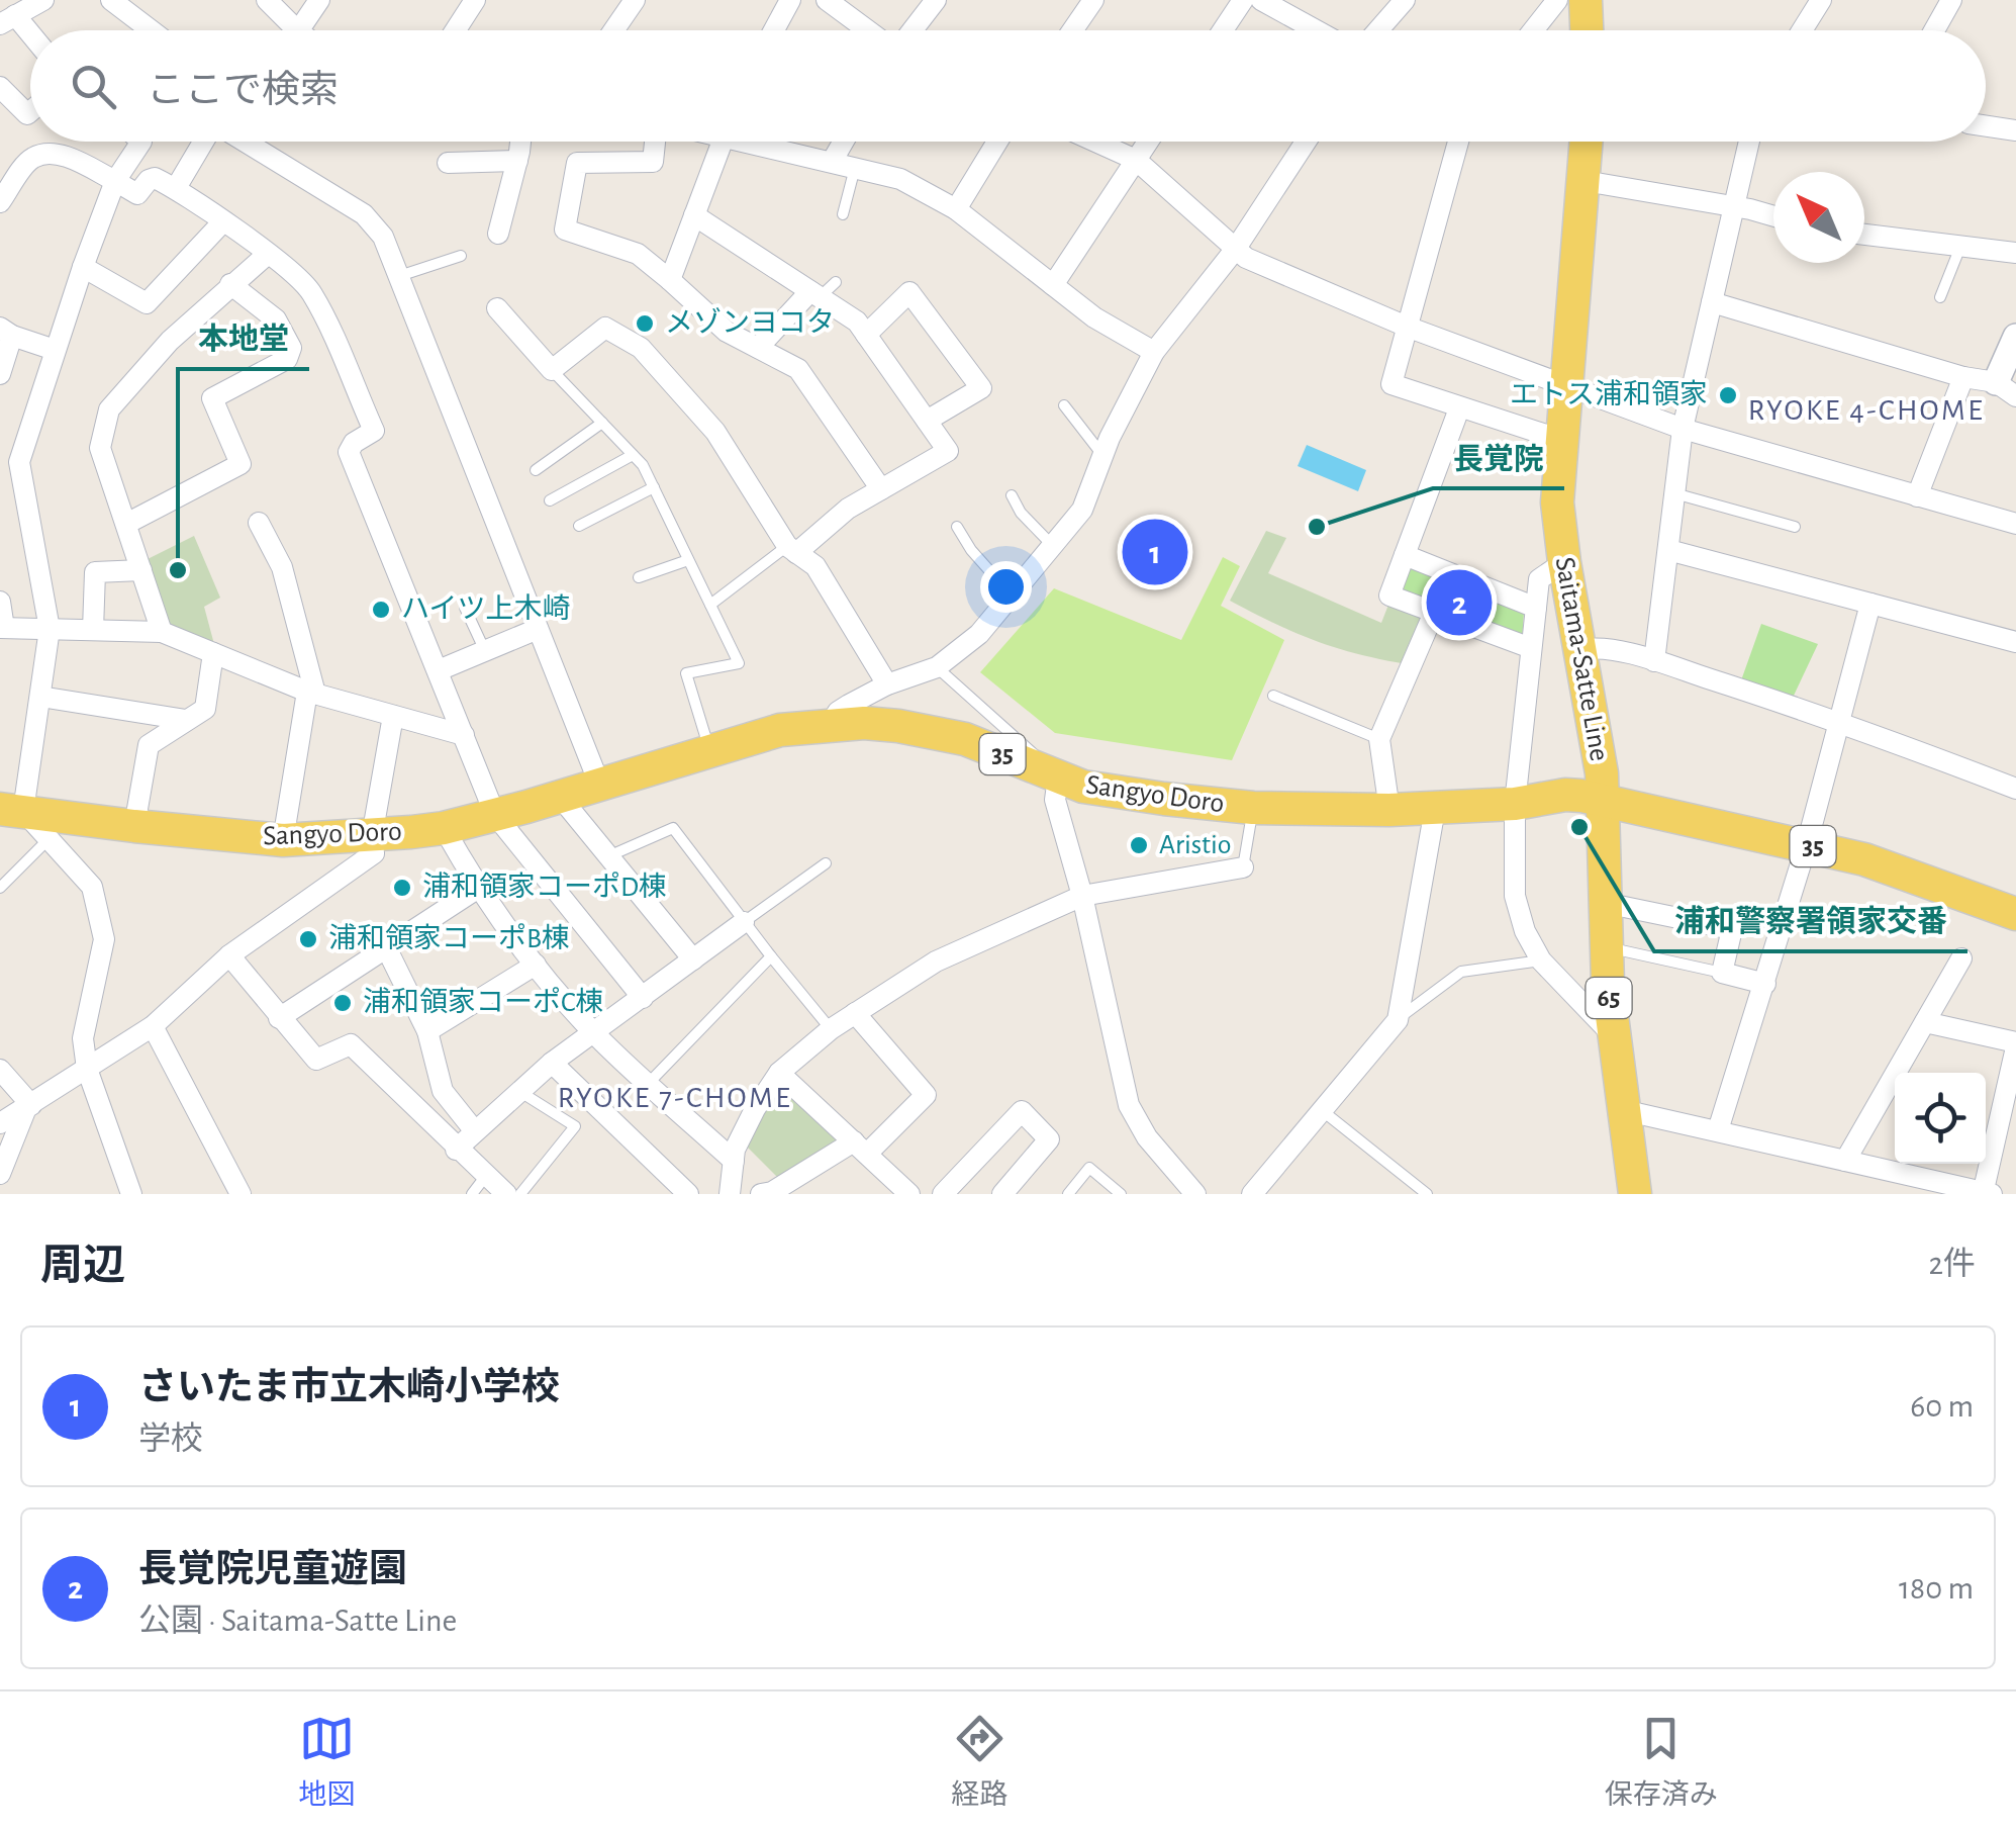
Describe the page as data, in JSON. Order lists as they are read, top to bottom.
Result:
{
  "streets": {
    "main road": [
      "Saitama-Satte Line",
      "35",
      "Sangyo Doro",
      "65"
    ]
  },
  "crossings": [
    ["Saitama-Satte Line", "Sangyo Doro"]
  ],
  "districts": ["RYOKE 4-CHOME", "RYOKE 7-CHOME"],
  "places": [
    "メゾンヨコタ",
    "エトス浦和領家",
    "長覚院",
    "本地堂",
    "ハイツ上木崎",
    "浦和警察署領家交番",
    "Aristio",
    "浦和領家コーポD棟",
    "浦和領家コーポB棟",
    "浦和領家コーポC棟"
  ],
  "north": "top left",
  "page": {
    "search": "ここで検索",
    "pins": ["1", "2"],
    "heading": ["周辺", "2件"],
    "list": [
      {
        "mark": "1",
        "name": "さいたま市立木崎小学校",
        "note": "学校",
        "value": "60 m"
      },
      {
        "mark": "2",
        "name": "長覚院児童遊園",
        "note": "公園 · Saitama-Satte Line",
        "value": "180 m"
      }
    ],
    "nav": ["地図", "経路", "保存済み"]
  }
}
